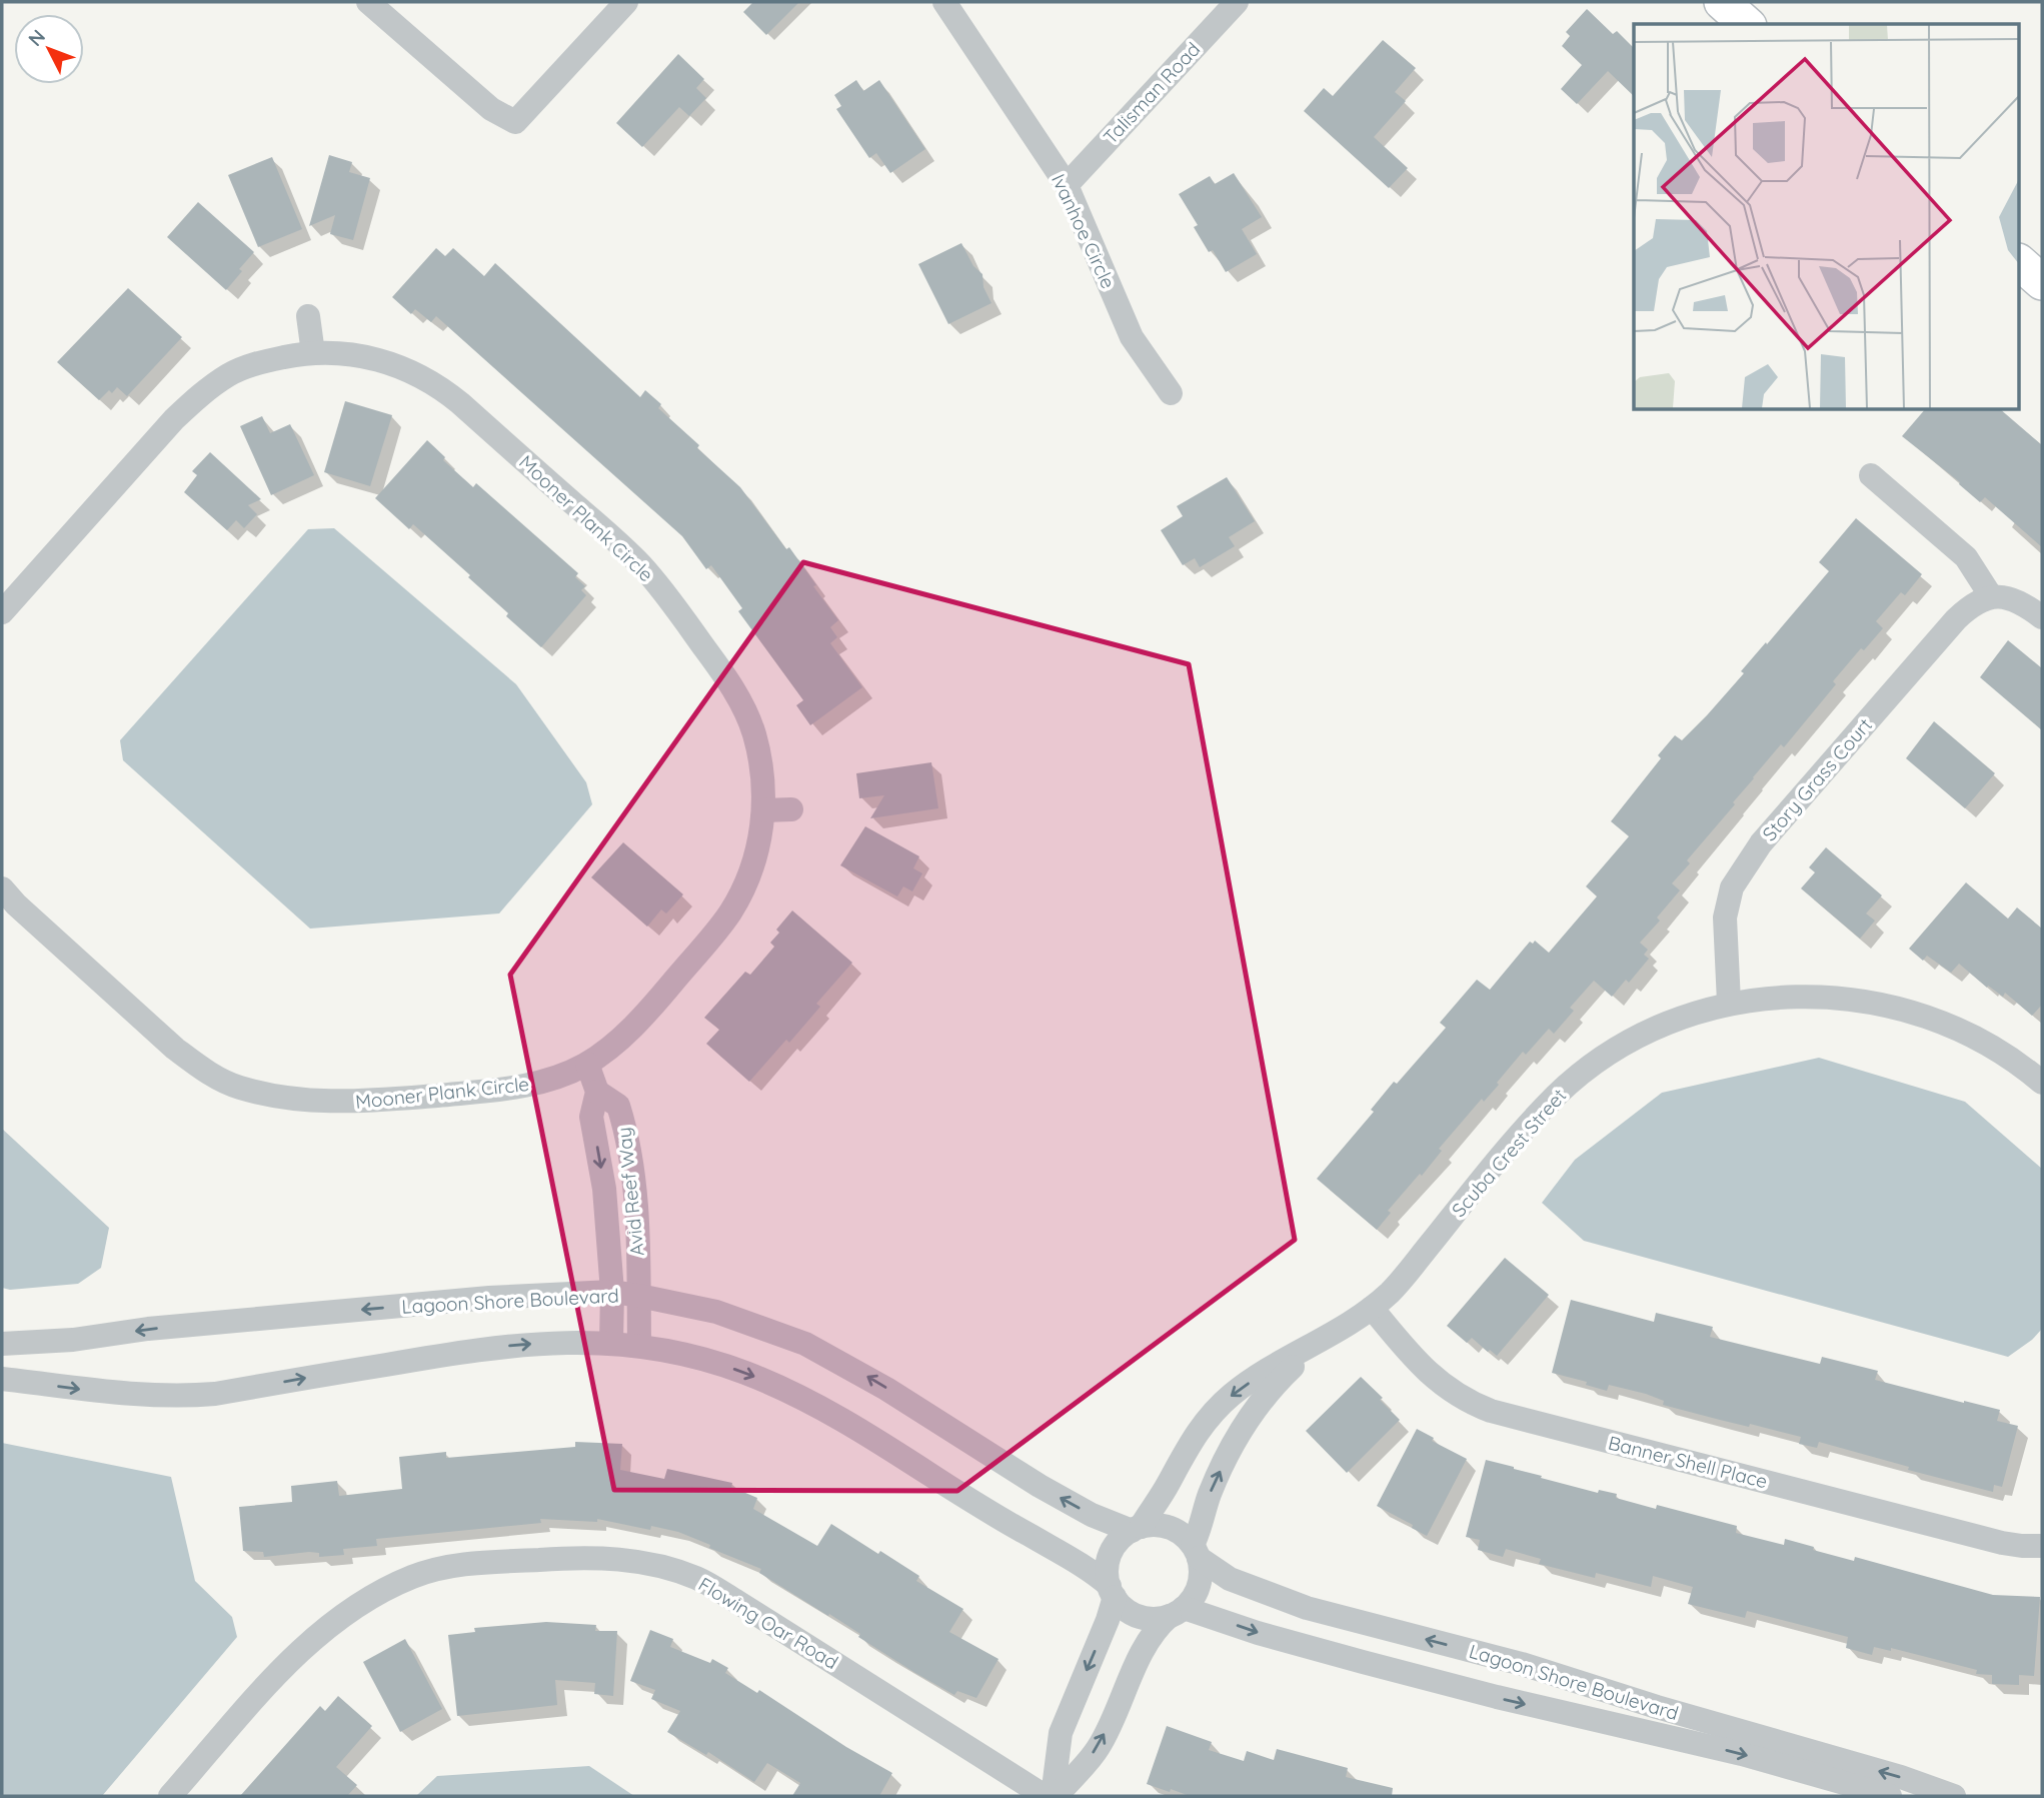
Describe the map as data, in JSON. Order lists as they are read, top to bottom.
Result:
{
  "streets": {
    "street": [
      "Talisman Road",
      "Ivanhoe Circle",
      "Mooner Plank Circle",
      "Story Grass Court",
      "Scuba Crest Street",
      "Avid Reef Way",
      "Lagoon Shore Boulevard",
      "Banner Shell Place",
      "Flowing Oar Road"
    ]
  },
  "crossings": [
    ["Talisman Road", "Ivanhoe Circle"],
    ["Mooner Plank Circle", "Avid Reef Way"],
    ["Story Grass Court", "Scuba Crest Street"],
    ["Scuba Crest Street", "Lagoon Shore Boulevard"],
    ["Scuba Crest Street", "Banner Shell Place"],
    ["Avid Reef Way", "Lagoon Shore Boulevard"]
  ],
  "north": "top left"
}
